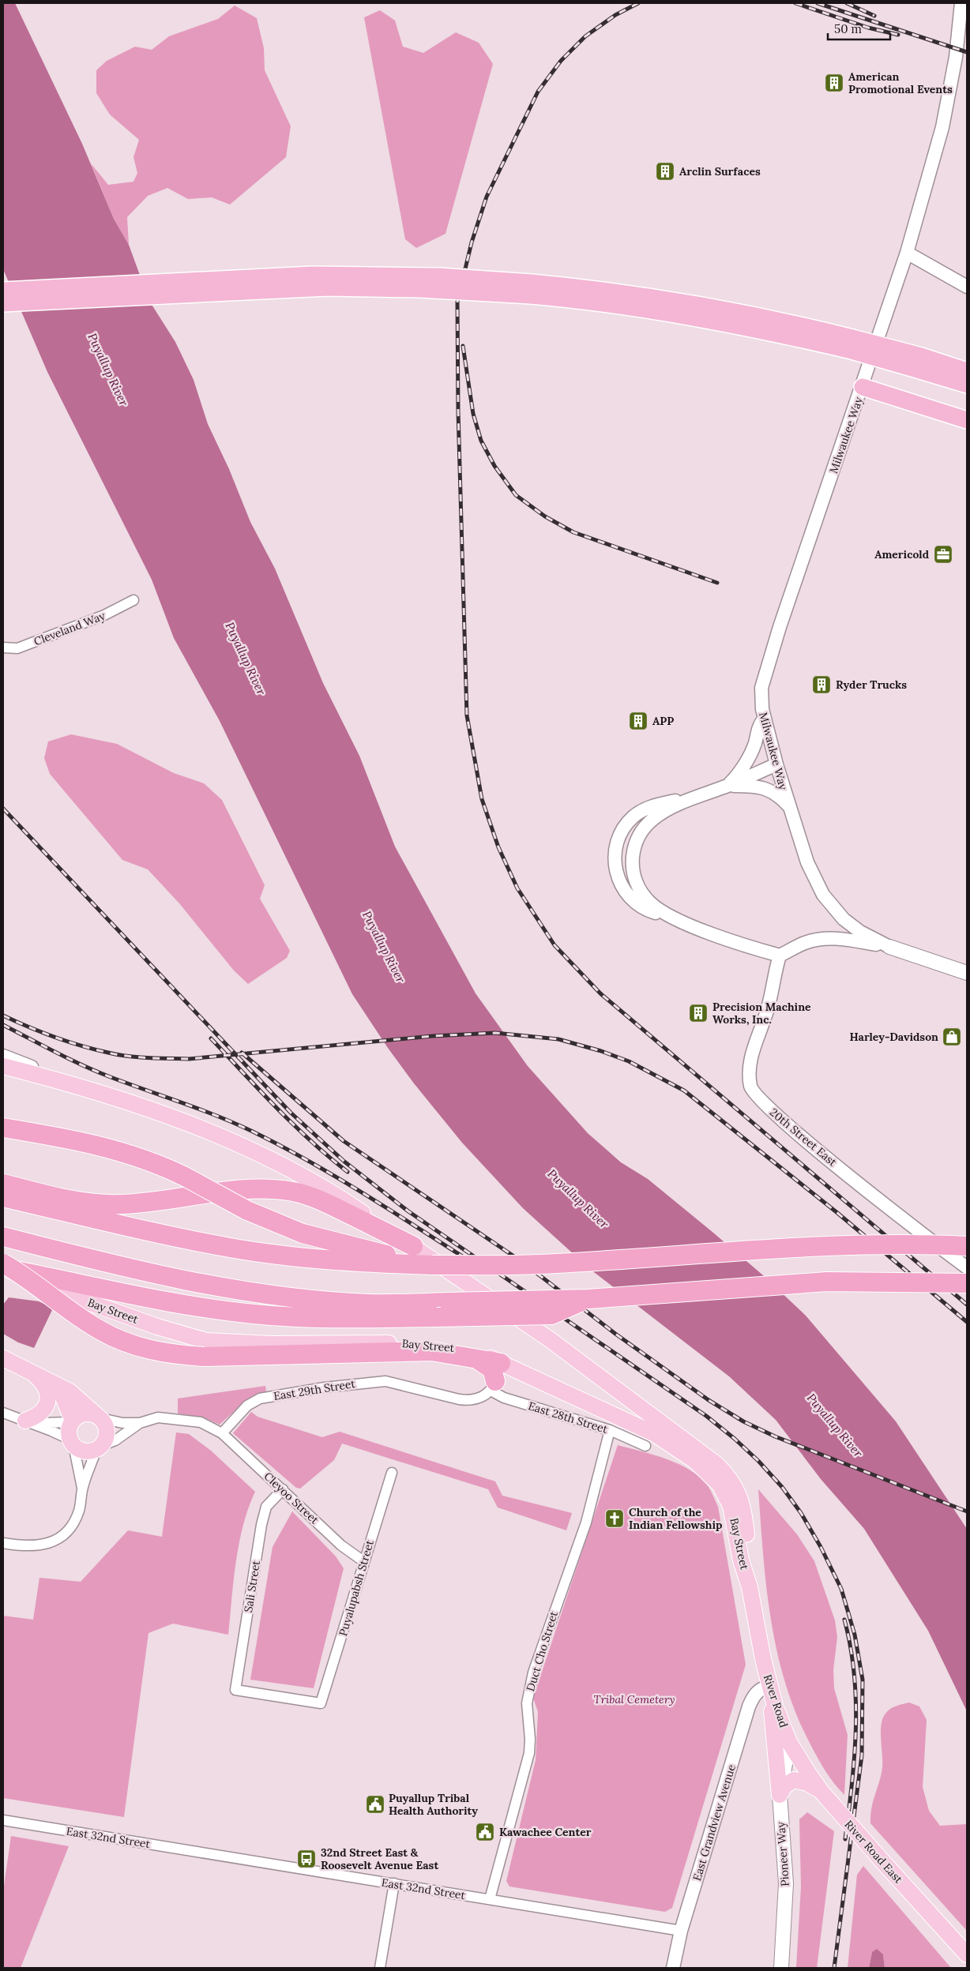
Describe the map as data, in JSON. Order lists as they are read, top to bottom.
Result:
{
  "streets": {
    "main road": [
      "Bay Street",
      "River Road",
      "River Road East",
      "Pioneer Way"
    ],
    "street": [
      "Milwaukee Way",
      "Cleveland Way",
      "20th Street East",
      "East 29th Street",
      "East 28th Street",
      "Cleyoo Street",
      "Sali Street",
      "Puyalupabsh Street",
      "Duct Cho Street",
      "East Grandview Avenue",
      "East 32nd Street"
    ]
  },
  "crossings": [
    ["Bay Street", "River Road"],
    ["East 29th Street", "East 28th Street"],
    ["East 29th Street", "Cleyoo Street"],
    ["East 28th Street", "Duct Cho Street"],
    ["Cleyoo Street", "Sali Street"],
    ["Cleyoo Street", "Puyalupabsh Street"],
    ["Sali Street", "Puyalupabsh Street"],
    ["Duct Cho Street", "East 32nd Street"],
    ["River Road", "East Grandview Avenue"],
    ["River Road", "River Road East"],
    ["River Road", "Pioneer Way"],
    ["East Grandview Avenue", "East 32nd Street"],
    ["River Road East", "Pioneer Way"]
  ],
  "water": ["Puyallup River"],
  "parks": ["Tribal Cemetery"],
  "places": {
    "building": [
      "American Promotional Events",
      "Arclin Surfaces",
      "Ryder Trucks",
      "APP",
      "Precision Machine Works, Inc."
    ],
    "office": ["Americold"],
    "shop": ["Harley-Davidson"],
    "church": ["Church of the Indian Fellowship"],
    "public building": ["Puyallup Tribal Health Authority", "Kawachee Center"],
    "bus stop": ["32nd Street East & Roosevelt Avenue East"]
  },
  "scale_bar": "50 m"
}
